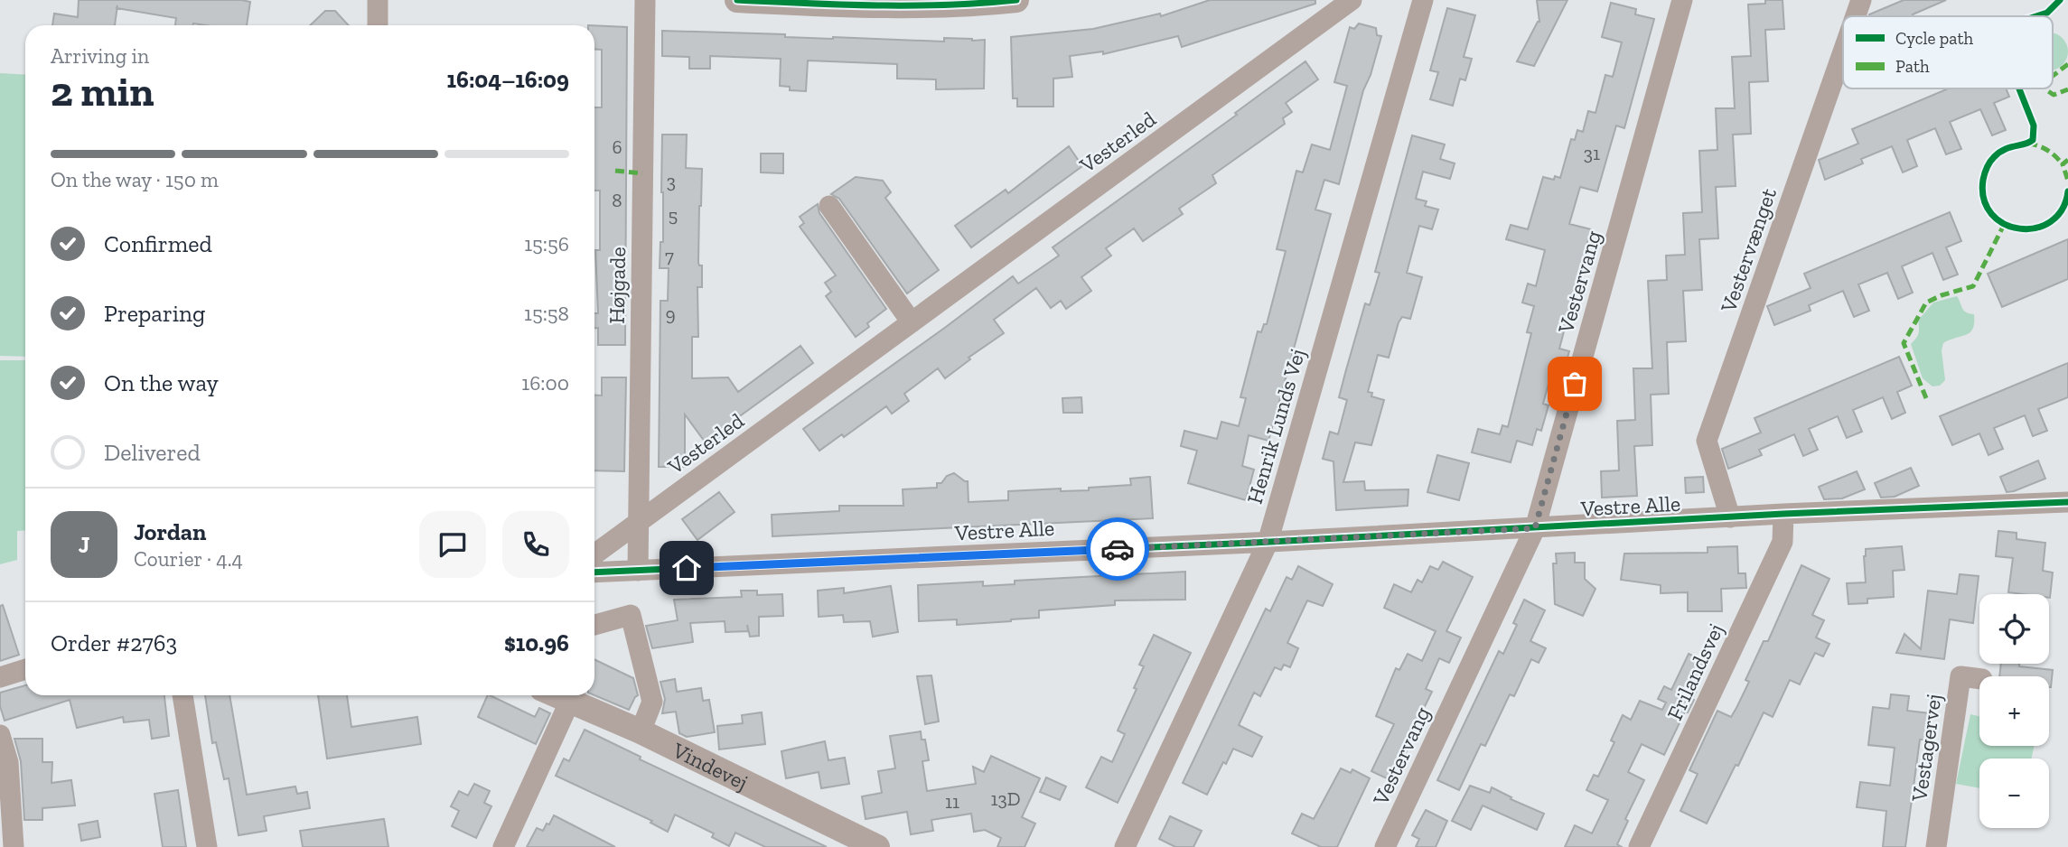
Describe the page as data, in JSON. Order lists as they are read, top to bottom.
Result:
{
  "streets": {
    "street": [
      "Vesterled",
      "Vestervænget",
      "Vestervang",
      "Højgade",
      "Henrik Lunds Vej",
      "Vestre Alle",
      "Frilandsvej",
      "Vestagervej",
      "Vindevej"
    ]
  },
  "crossings": [
    ["Vesterled", "Højgade"],
    ["Vestervænget", "Vestre Alle"],
    ["Vestervang", "Vestre Alle"],
    ["Højgade", "Vestre Alle"],
    ["Henrik Lunds Vej", "Vestre Alle"],
    ["Vestre Alle", "Frilandsvej"]
  ],
  "house_numbers": [
    "6",
    "31",
    "3",
    "8",
    "5",
    "7",
    "9",
    "13D",
    "11"
  ],
  "legend": ["Cycle path", "Path"],
  "page": {
    "heading": ["2 min", "Arriving in", "16:04–16:09"],
    "panel": [
      "Jordan",
      "Courier · 4.4",
      "Order #2763",
      "$10.96"
    ],
    "bar": "On the way · 150 m",
    "list": [
      ["Confirmed", "15:56"],
      ["Preparing", "15:58"],
      ["On the way", "16:00"],
      "Delivered"
    ],
    "round": "J",
    "map_buttons": ["+", "−"]
  }
}
